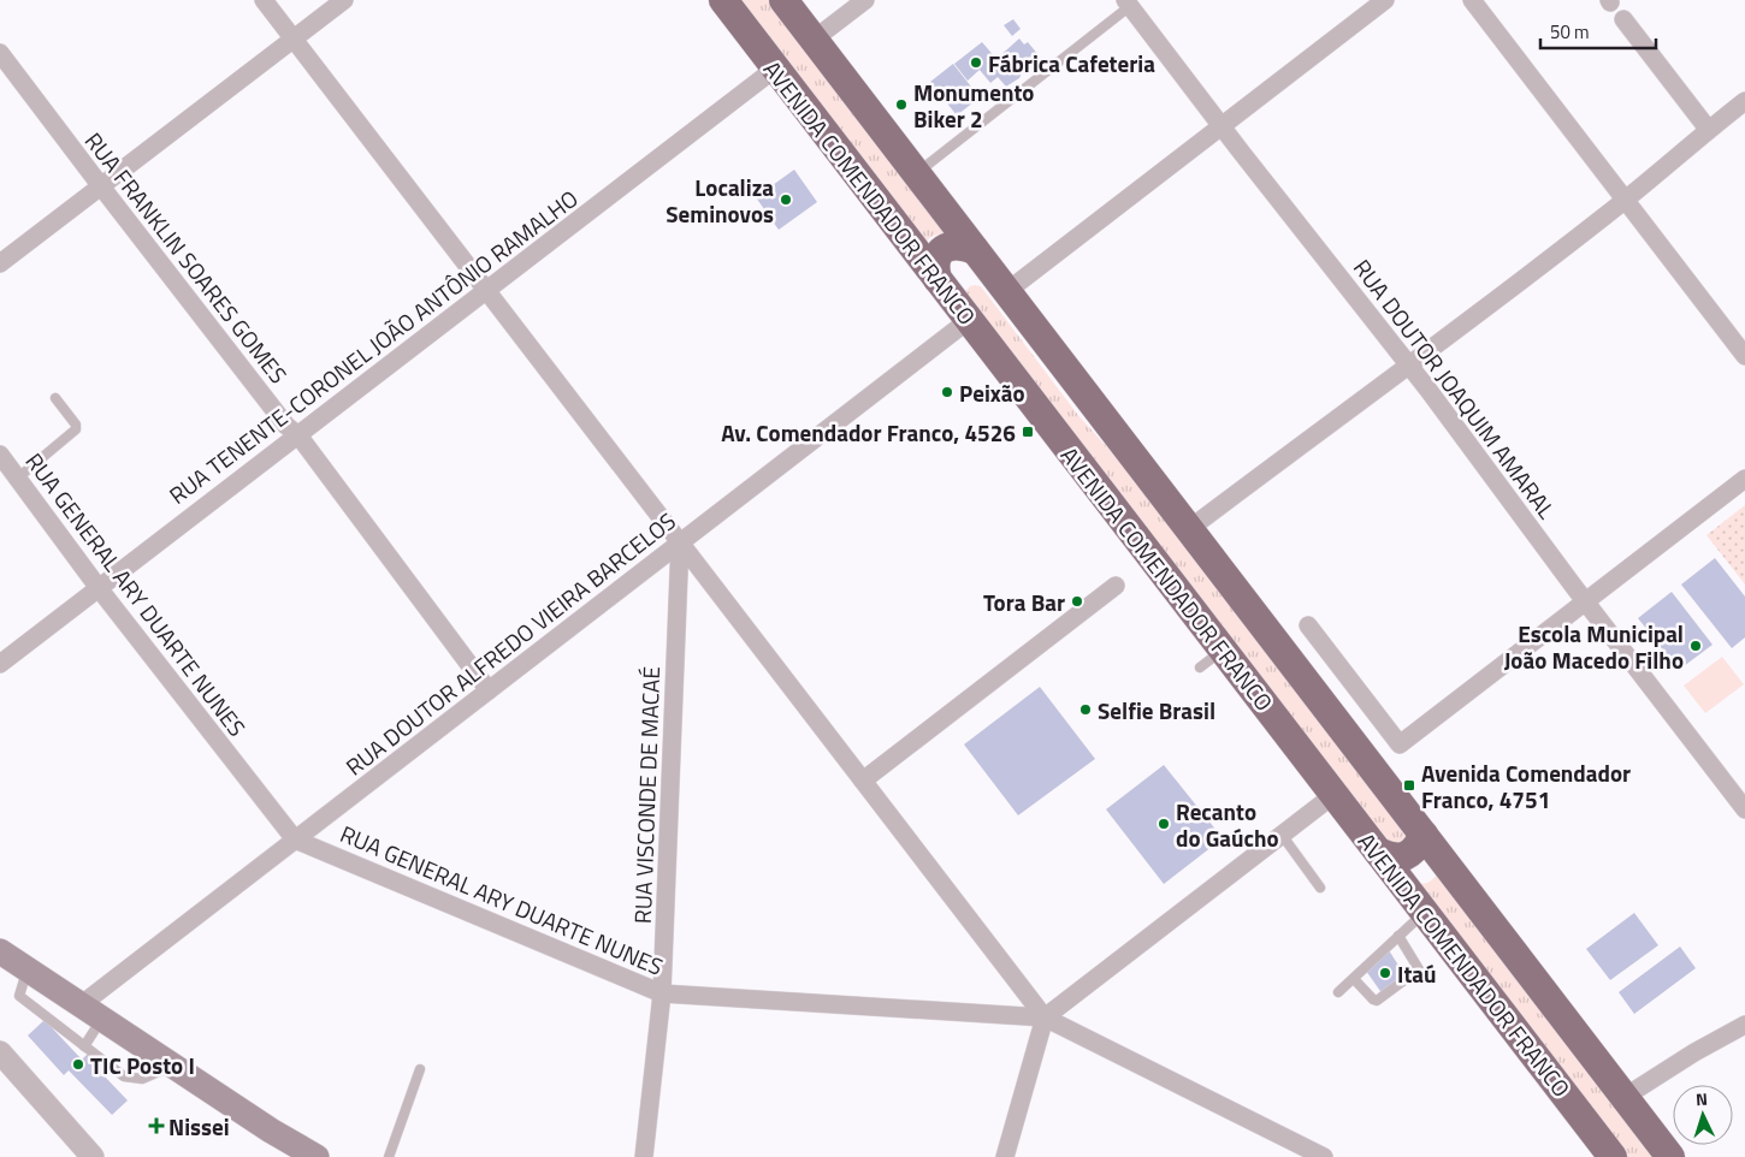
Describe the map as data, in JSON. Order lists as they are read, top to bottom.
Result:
{
  "streets": {
    "highway": ["AVENIDA COMENDADOR FRANCO"],
    "street": [
      "RUA FRANKLIN SOARES GOMES",
      "RUA TENENTE-CORONEL JOÃO ANTÔNIO RAMALHO",
      "RUA DOUTOR JOAQUIM AMARAL",
      "RUA GENERAL ARY DUARTE NUNES",
      "RUA DOUTOR ALFREDO VIEIRA BARCELOS",
      "RUA VISCONDE DE MACAÉ"
    ]
  },
  "crossings": [
    ["AVENIDA COMENDADOR FRANCO", "RUA TENENTE-CORONEL JOÃO ANTÔNIO RAMALHO"],
    ["AVENIDA COMENDADOR FRANCO", "RUA DOUTOR ALFREDO VIEIRA BARCELOS"],
    ["RUA FRANKLIN SOARES GOMES", "RUA TENENTE-CORONEL JOÃO ANTÔNIO RAMALHO"],
    ["RUA FRANKLIN SOARES GOMES", "RUA DOUTOR ALFREDO VIEIRA BARCELOS"],
    ["RUA TENENTE-CORONEL JOÃO ANTÔNIO RAMALHO", "RUA GENERAL ARY DUARTE NUNES"],
    ["RUA GENERAL ARY DUARTE NUNES", "RUA DOUTOR ALFREDO VIEIRA BARCELOS"],
    ["RUA GENERAL ARY DUARTE NUNES", "RUA VISCONDE DE MACAÉ"],
    ["RUA DOUTOR ALFREDO VIEIRA BARCELOS", "RUA VISCONDE DE MACAÉ"]
  ],
  "places": {
    "other": [
      "Fábrica Cafeteria",
      "Monumento Biker 2",
      "Localiza Seminovos",
      "Peixão",
      "Tora Bar",
      "Escola Municipal João Macedo Filho",
      "Selfie Brasil",
      "Recanto do Gaúcho",
      "Itaú",
      "TIC Posto I"
    ],
    "transit": ["Av. Comendador Franco, 4526", "Avenida Comendador Franco, 4751"],
    "health": ["Nissei"]
  },
  "scale_bar": "50 m",
  "north": "top"
}
